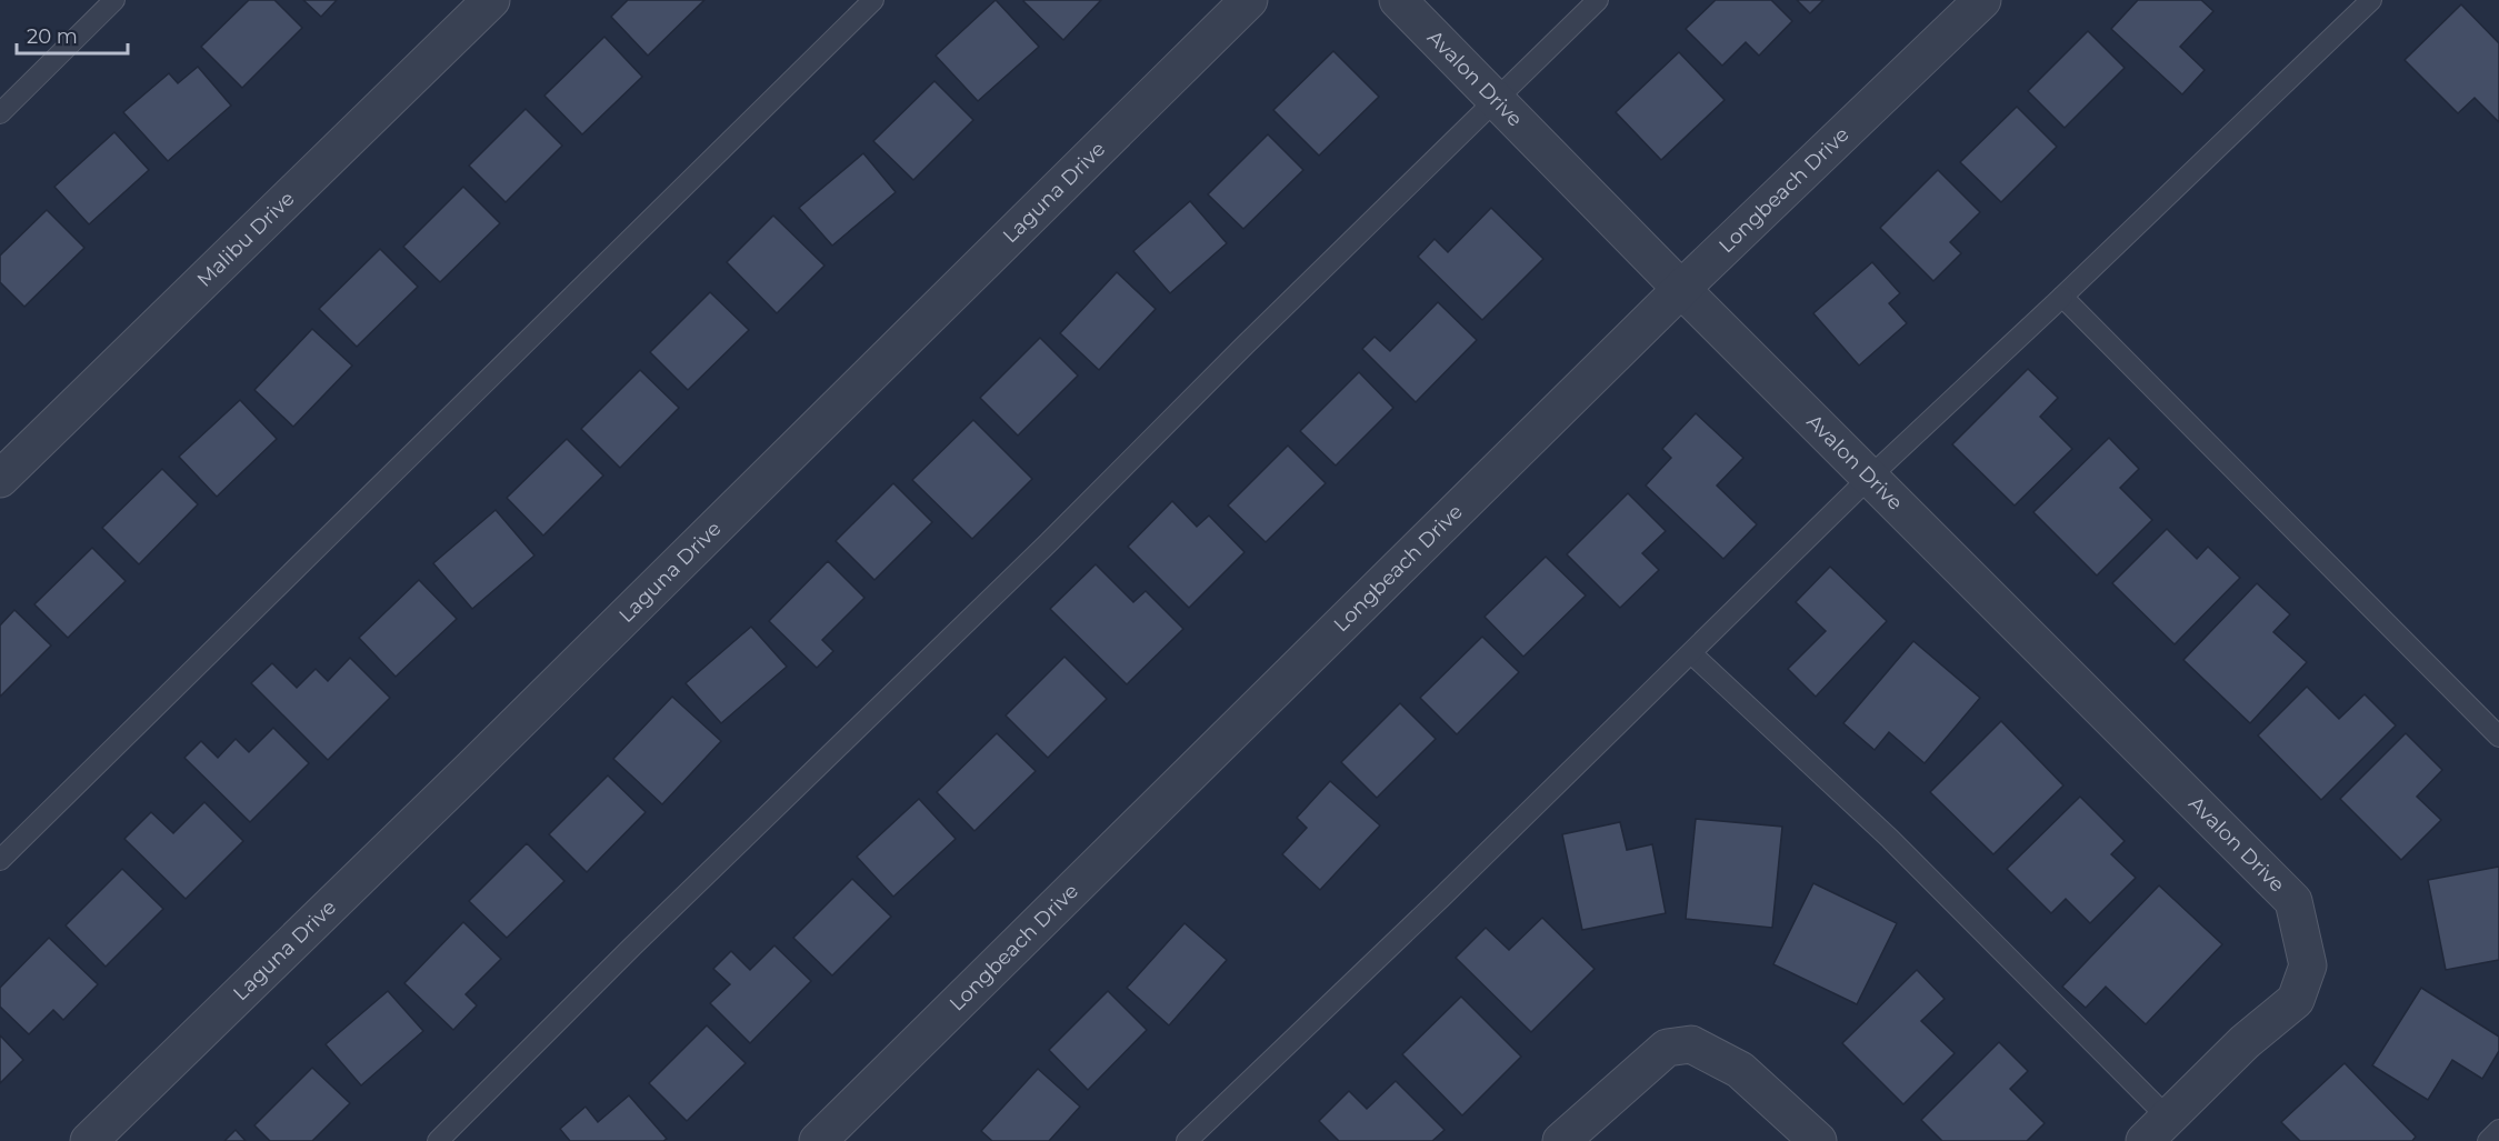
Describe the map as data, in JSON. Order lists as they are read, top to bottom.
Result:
{
  "streets": {
    "street": [
      "Avalon Drive",
      "Longbeach Drive",
      "Laguna Drive",
      "Malibu Drive"
    ]
  },
  "crossings": [
    ["Avalon Drive", "Longbeach Drive"]
  ],
  "scale_bar": "20 m"
}
